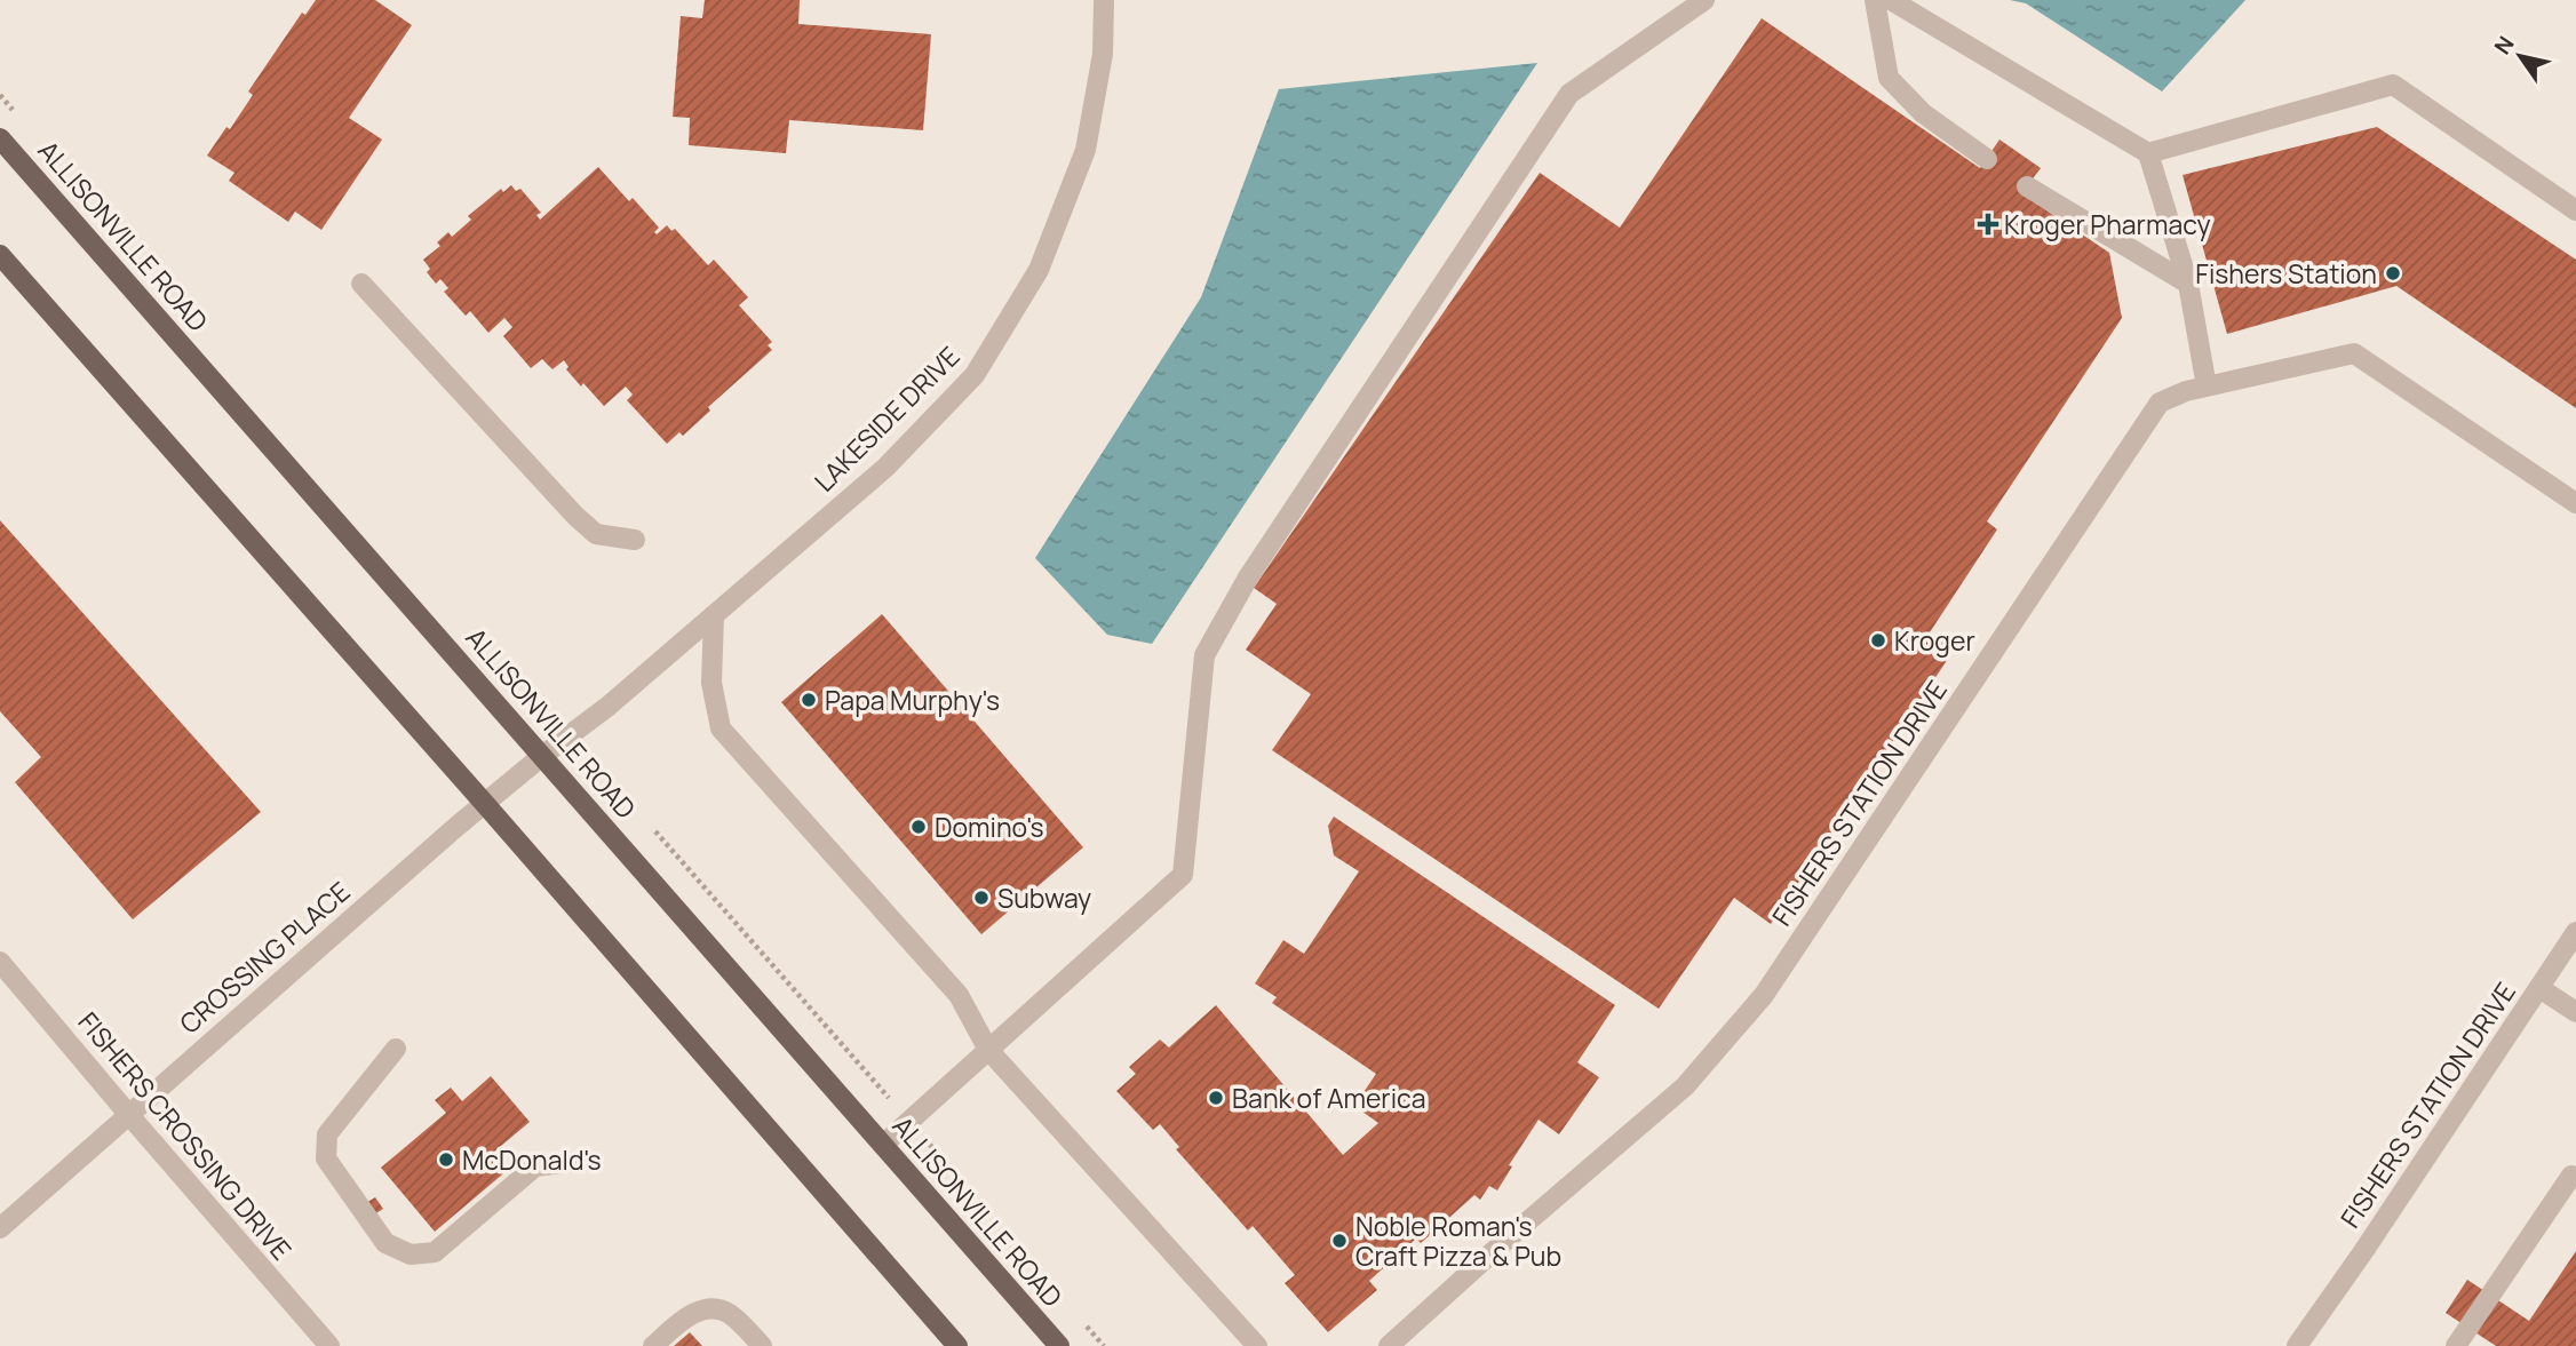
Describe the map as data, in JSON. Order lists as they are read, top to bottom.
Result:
{
  "streets": {
    "main road": ["ALLISONVILLE ROAD"],
    "street": [
      "LAKESIDE DRIVE",
      "FISHERS STATION DRIVE",
      "CROSSING PLACE",
      "FISHERS CROSSING DRIVE"
    ]
  },
  "crossings": [
    ["ALLISONVILLE ROAD", "CROSSING PLACE"],
    ["LAKESIDE DRIVE", "CROSSING PLACE"],
    ["CROSSING PLACE", "FISHERS CROSSING DRIVE"]
  ],
  "places": {
    "health": ["Kroger Pharmacy"],
    "other": [
      "Fishers Station",
      "Kroger",
      "Papa Murphy's",
      "Domino's",
      "Subway",
      "Bank of America",
      "McDonald's",
      "Noble Roman's Craft Pizza & Pub"
    ]
  },
  "north": "top left"
}
